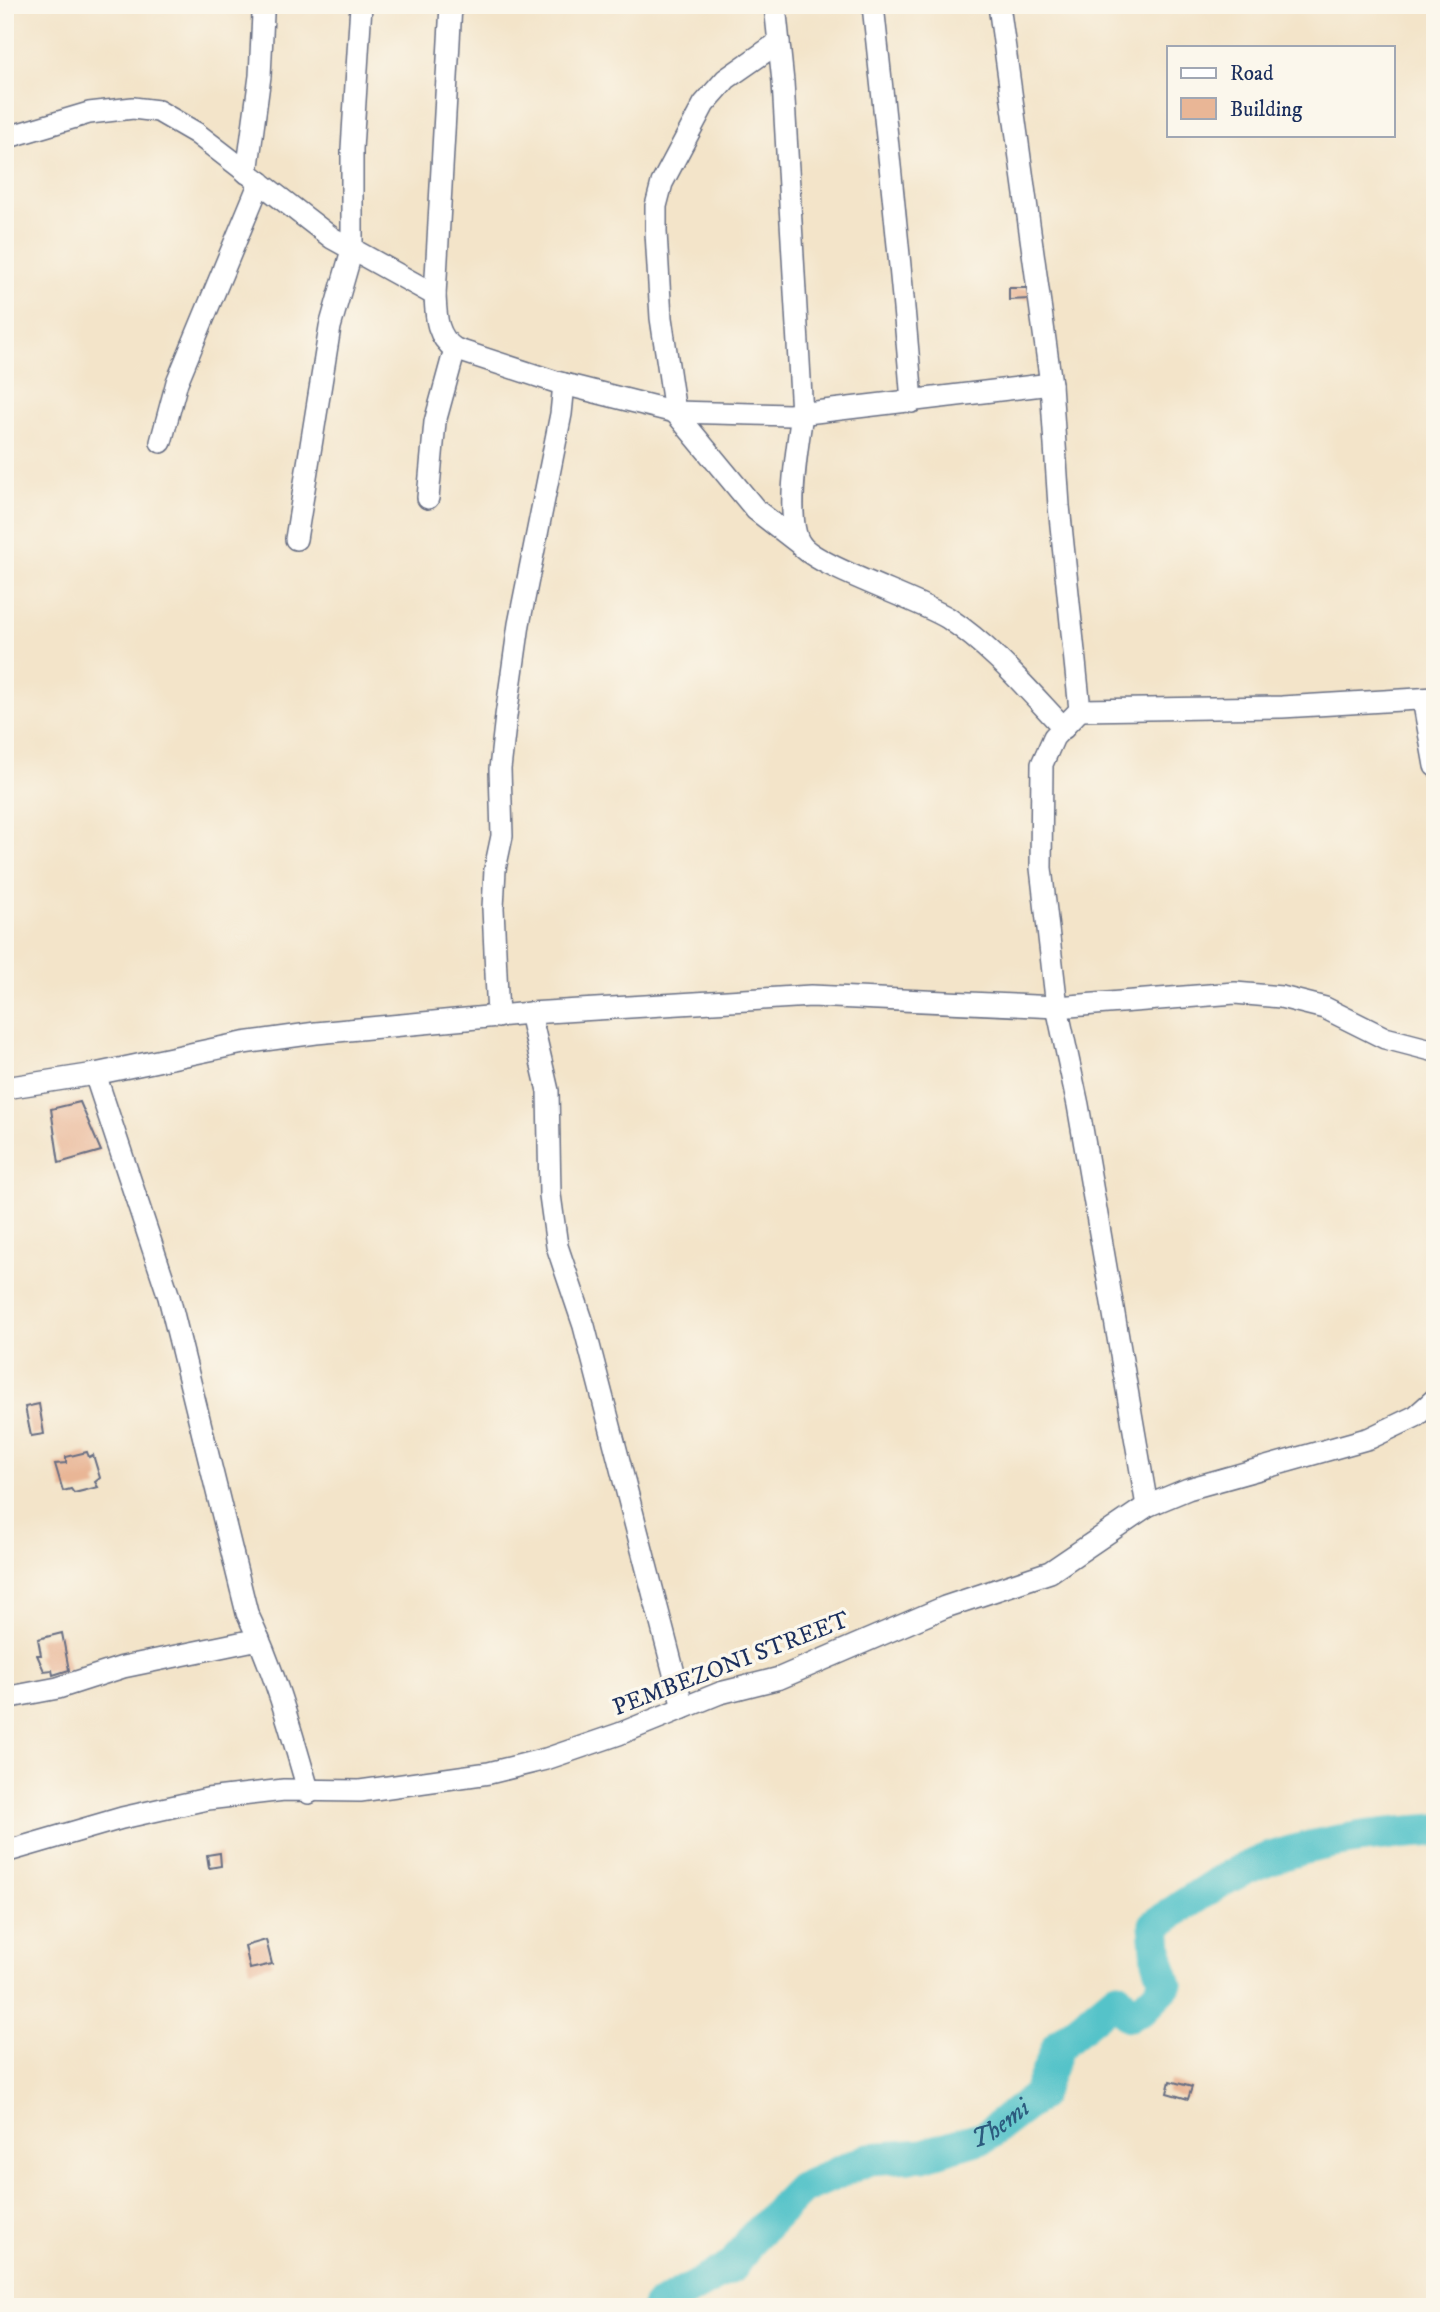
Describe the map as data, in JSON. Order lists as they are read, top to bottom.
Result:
{
  "streets": {
    "street": ["PEMBEZONI STREET"]
  },
  "water": ["Themi"],
  "legend": ["Road", "Building"]
}
